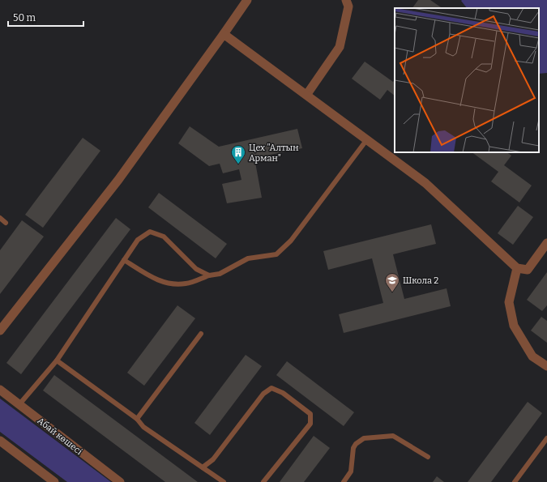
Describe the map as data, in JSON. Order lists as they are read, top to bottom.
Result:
{
  "streets": {
    "street": ["Абай көшесі"]
  },
  "places": {
    "building": ["Цех \"Алтын Арман\""],
    "school or university": ["Школа 2"]
  },
  "scale_bar": "50 m"
}
